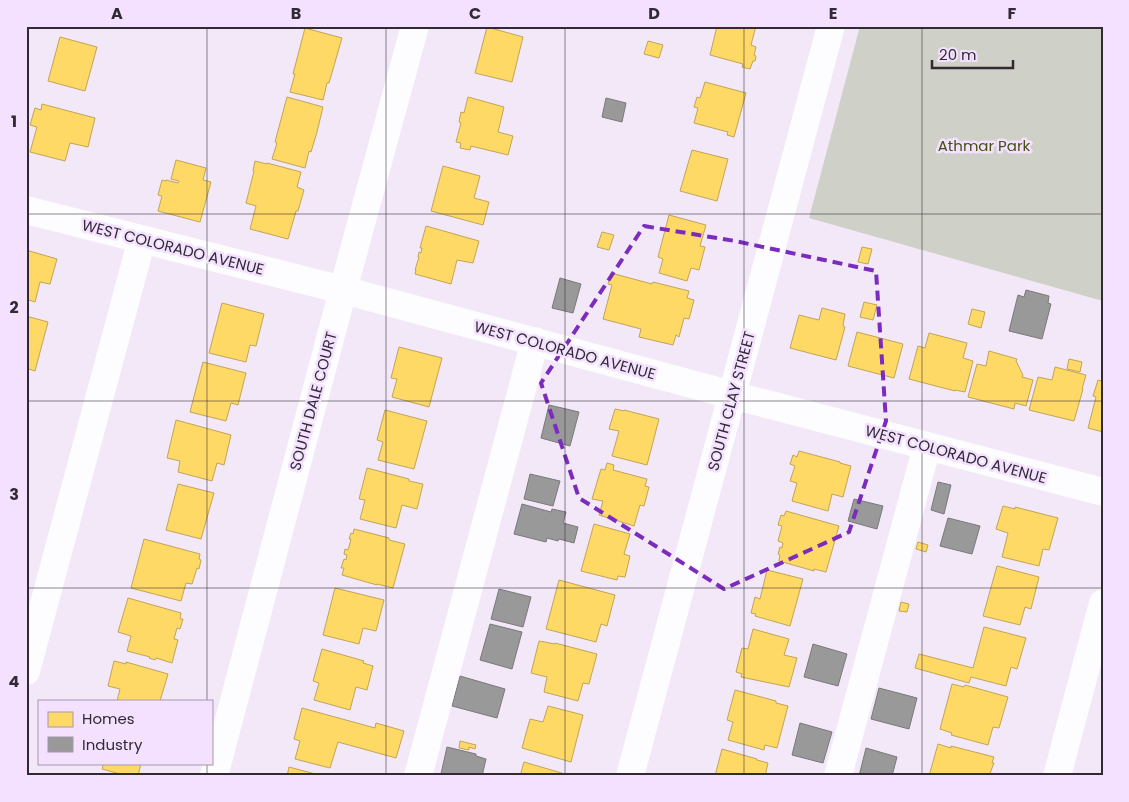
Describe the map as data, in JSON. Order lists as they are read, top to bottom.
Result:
{
  "streets": {
    "street": ["WEST COLORADO AVENUE", "SOUTH DALE COURT", "SOUTH CLAY STREET"]
  },
  "crossings": [
    ["WEST COLORADO AVENUE", "SOUTH DALE COURT"],
    ["WEST COLORADO AVENUE", "SOUTH CLAY STREET"]
  ],
  "parks": ["Athmar Park"],
  "legend": ["Homes", "Industry"],
  "scale_bar": "20 m",
  "grid": {
    "columns": [
      "A",
      "B",
      "C",
      "D",
      "E",
      "F"
    ],
    "rows": [
      "1",
      "2",
      "3",
      "4"
    ]
  }
}
